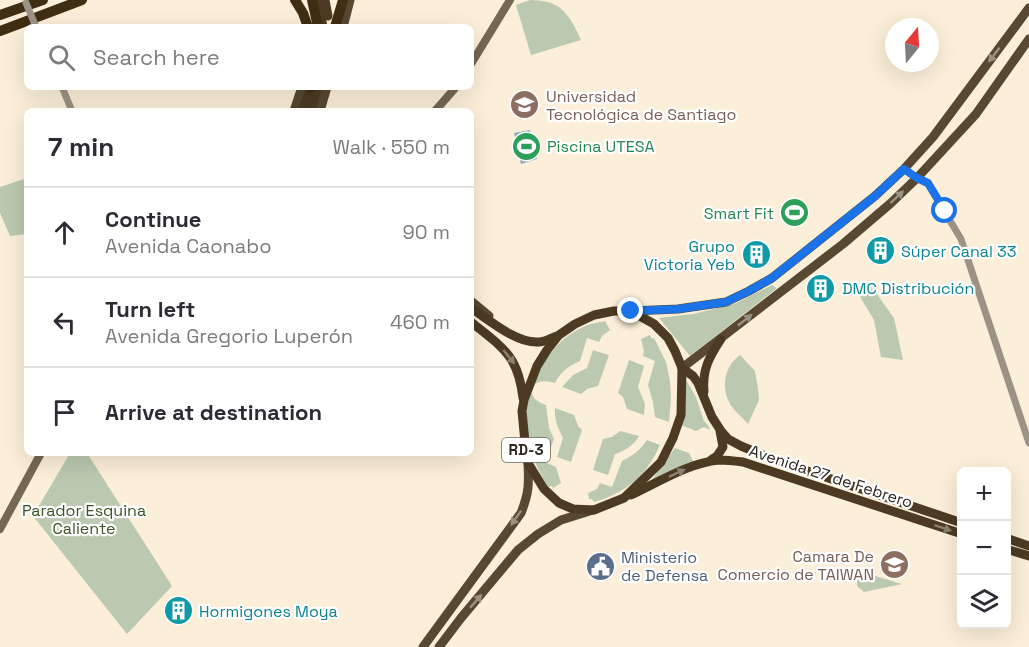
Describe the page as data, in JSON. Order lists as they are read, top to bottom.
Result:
{
  "streets": {
    "highway": ["RD-3", "Avenida 27 de Febrero"]
  },
  "crossings": [
    ["RD-3", "Avenida 27 de Febrero"]
  ],
  "parks": ["Parador Esquina Caliente"],
  "places": {
    "school or university": ["Universidad Tecnológica de Santiago", "Camara De Comercio de TAIWAN"],
    "sports": ["Piscina UTESA", "Smart Fit"],
    "building": [
      "Súper Canal 33",
      "Grupo Victoria Yeb",
      "DMC Distribución",
      "Hormigones Moya"
    ],
    "public building": ["Ministerio de Defensa"]
  },
  "north": "top",
  "page": {
    "search": "Search here",
    "heading": ["7 min", "Walk · 550 m"],
    "list": [
      ["Continue", "Avenida Caonabo", "90 m"],
      ["Turn left", "Avenida Gregorio Luperón", "460 m"],
      "Arrive at destination"
    ],
    "map_buttons": ["+", "−"]
  }
}
